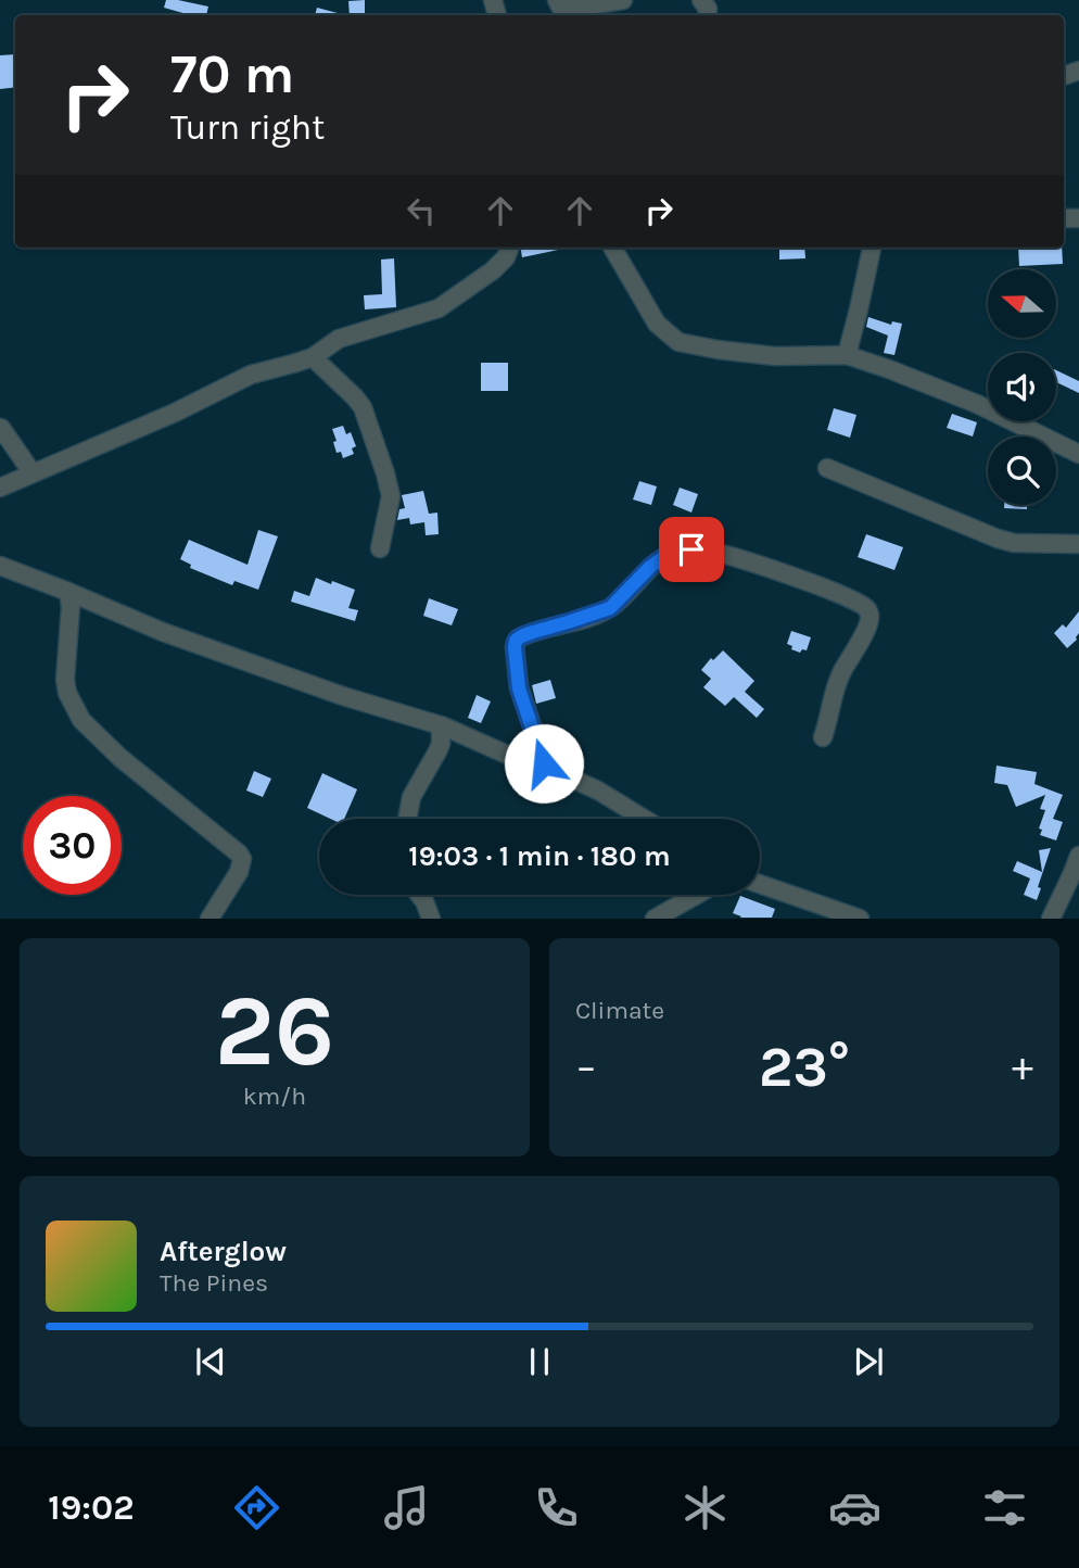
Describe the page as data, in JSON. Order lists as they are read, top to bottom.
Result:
{
  "north": "left",
  "page": {
    "turn": ["70 m", "Turn right"],
    "limit": "30",
    "trip": "19:03 · 1 min · 180 m",
    "tile": [
      ["26", "km/h"],
      "Climate"
    ],
    "heat": ["−", "23°", "+"],
    "song": ["Afterglow", "The Pines"],
    "tabs": "19:02"
  }
}
